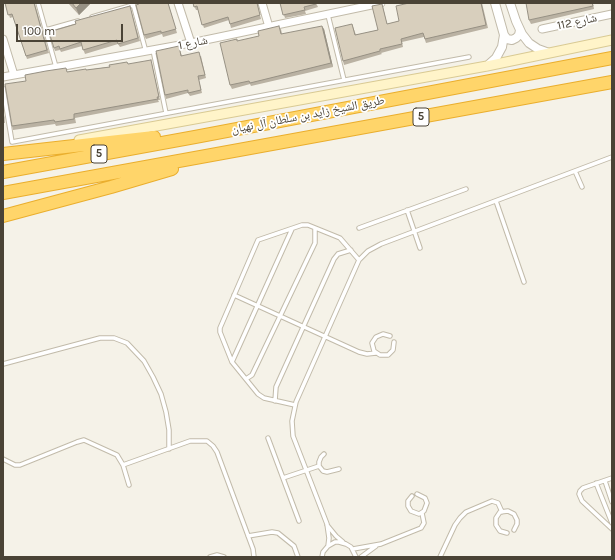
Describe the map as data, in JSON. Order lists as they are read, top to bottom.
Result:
{
  "streets": {
    "highway": ["طريق الشيخ زايد بن سلطان آل نهيان", "5"],
    "street": ["شارع 112", "شارع 1"]
  },
  "scale_bar": "100 m"
}
